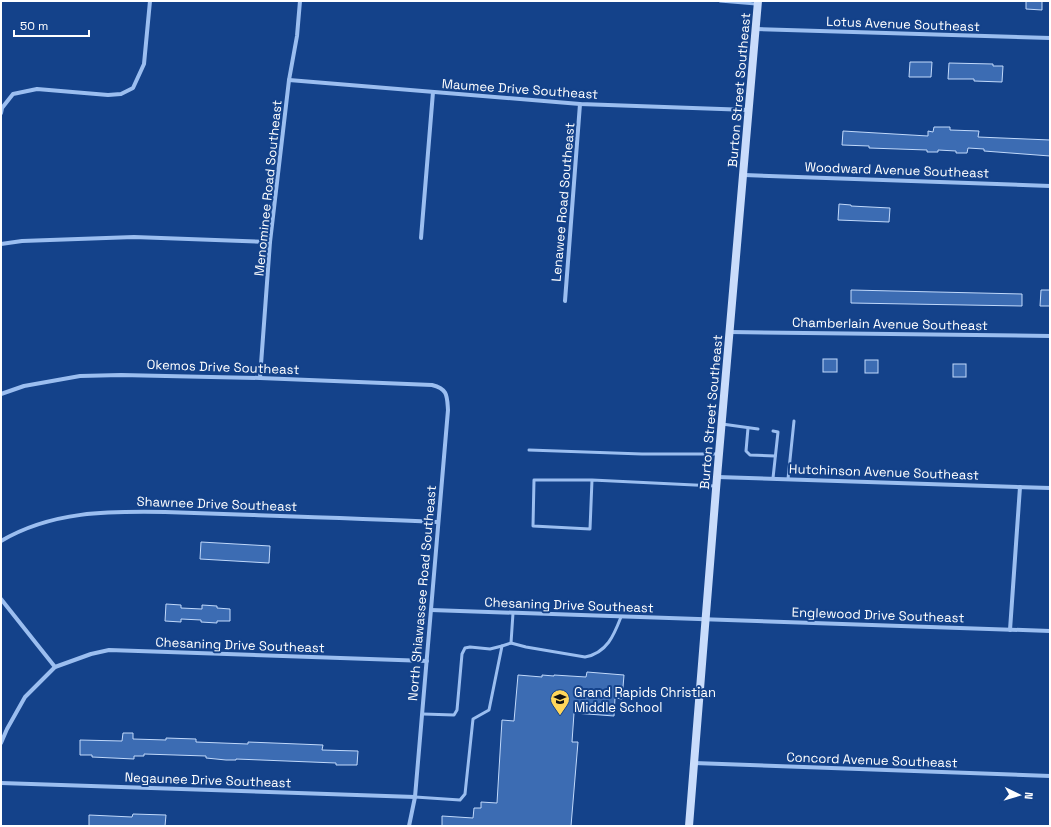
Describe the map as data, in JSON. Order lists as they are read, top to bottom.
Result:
{
  "streets": {
    "main road": ["Burton Street Southeast"],
    "street": [
      "Lotus Avenue Southeast",
      "Maumee Drive Southeast",
      "Woodward Avenue Southeast",
      "Menominee Road Southeast",
      "Lenawee Road Southeast",
      "Chamberlain Avenue Southeast",
      "Okemos Drive Southeast",
      "Hutchinson Avenue Southeast",
      "Shawnee Drive Southeast",
      "North Shiawassee Road Southeast",
      "Chesaning Drive Southeast",
      "Englewood Drive Southeast",
      "Concord Avenue Southeast",
      "Negaunee Drive Southeast"
    ]
  },
  "crossings": [
    ["Lotus Avenue Southeast", "Burton Street Southeast"],
    ["Maumee Drive Southeast", "Burton Street Southeast"],
    ["Maumee Drive Southeast", "Menominee Road Southeast"],
    ["Maumee Drive Southeast", "Lenawee Road Southeast"],
    ["Burton Street Southeast", "Woodward Avenue Southeast"],
    ["Burton Street Southeast", "Chamberlain Avenue Southeast"],
    ["Burton Street Southeast", "Hutchinson Avenue Southeast"],
    ["Burton Street Southeast", "Chesaning Drive Southeast"],
    ["Burton Street Southeast", "Englewood Drive Southeast"],
    ["Burton Street Southeast", "Concord Avenue Southeast"],
    ["Menominee Road Southeast", "Okemos Drive Southeast"],
    ["Okemos Drive Southeast", "North Shiawassee Road Southeast"],
    ["Shawnee Drive Southeast", "North Shiawassee Road Southeast"],
    ["North Shiawassee Road Southeast", "Chesaning Drive Southeast"],
    ["North Shiawassee Road Southeast", "Negaunee Drive Southeast"],
    ["Chesaning Drive Southeast", "Englewood Drive Southeast"]
  ],
  "places": {
    "school or university": ["Grand Rapids Christian Middle School"]
  },
  "scale_bar": "50 m",
  "north": "right"
}
